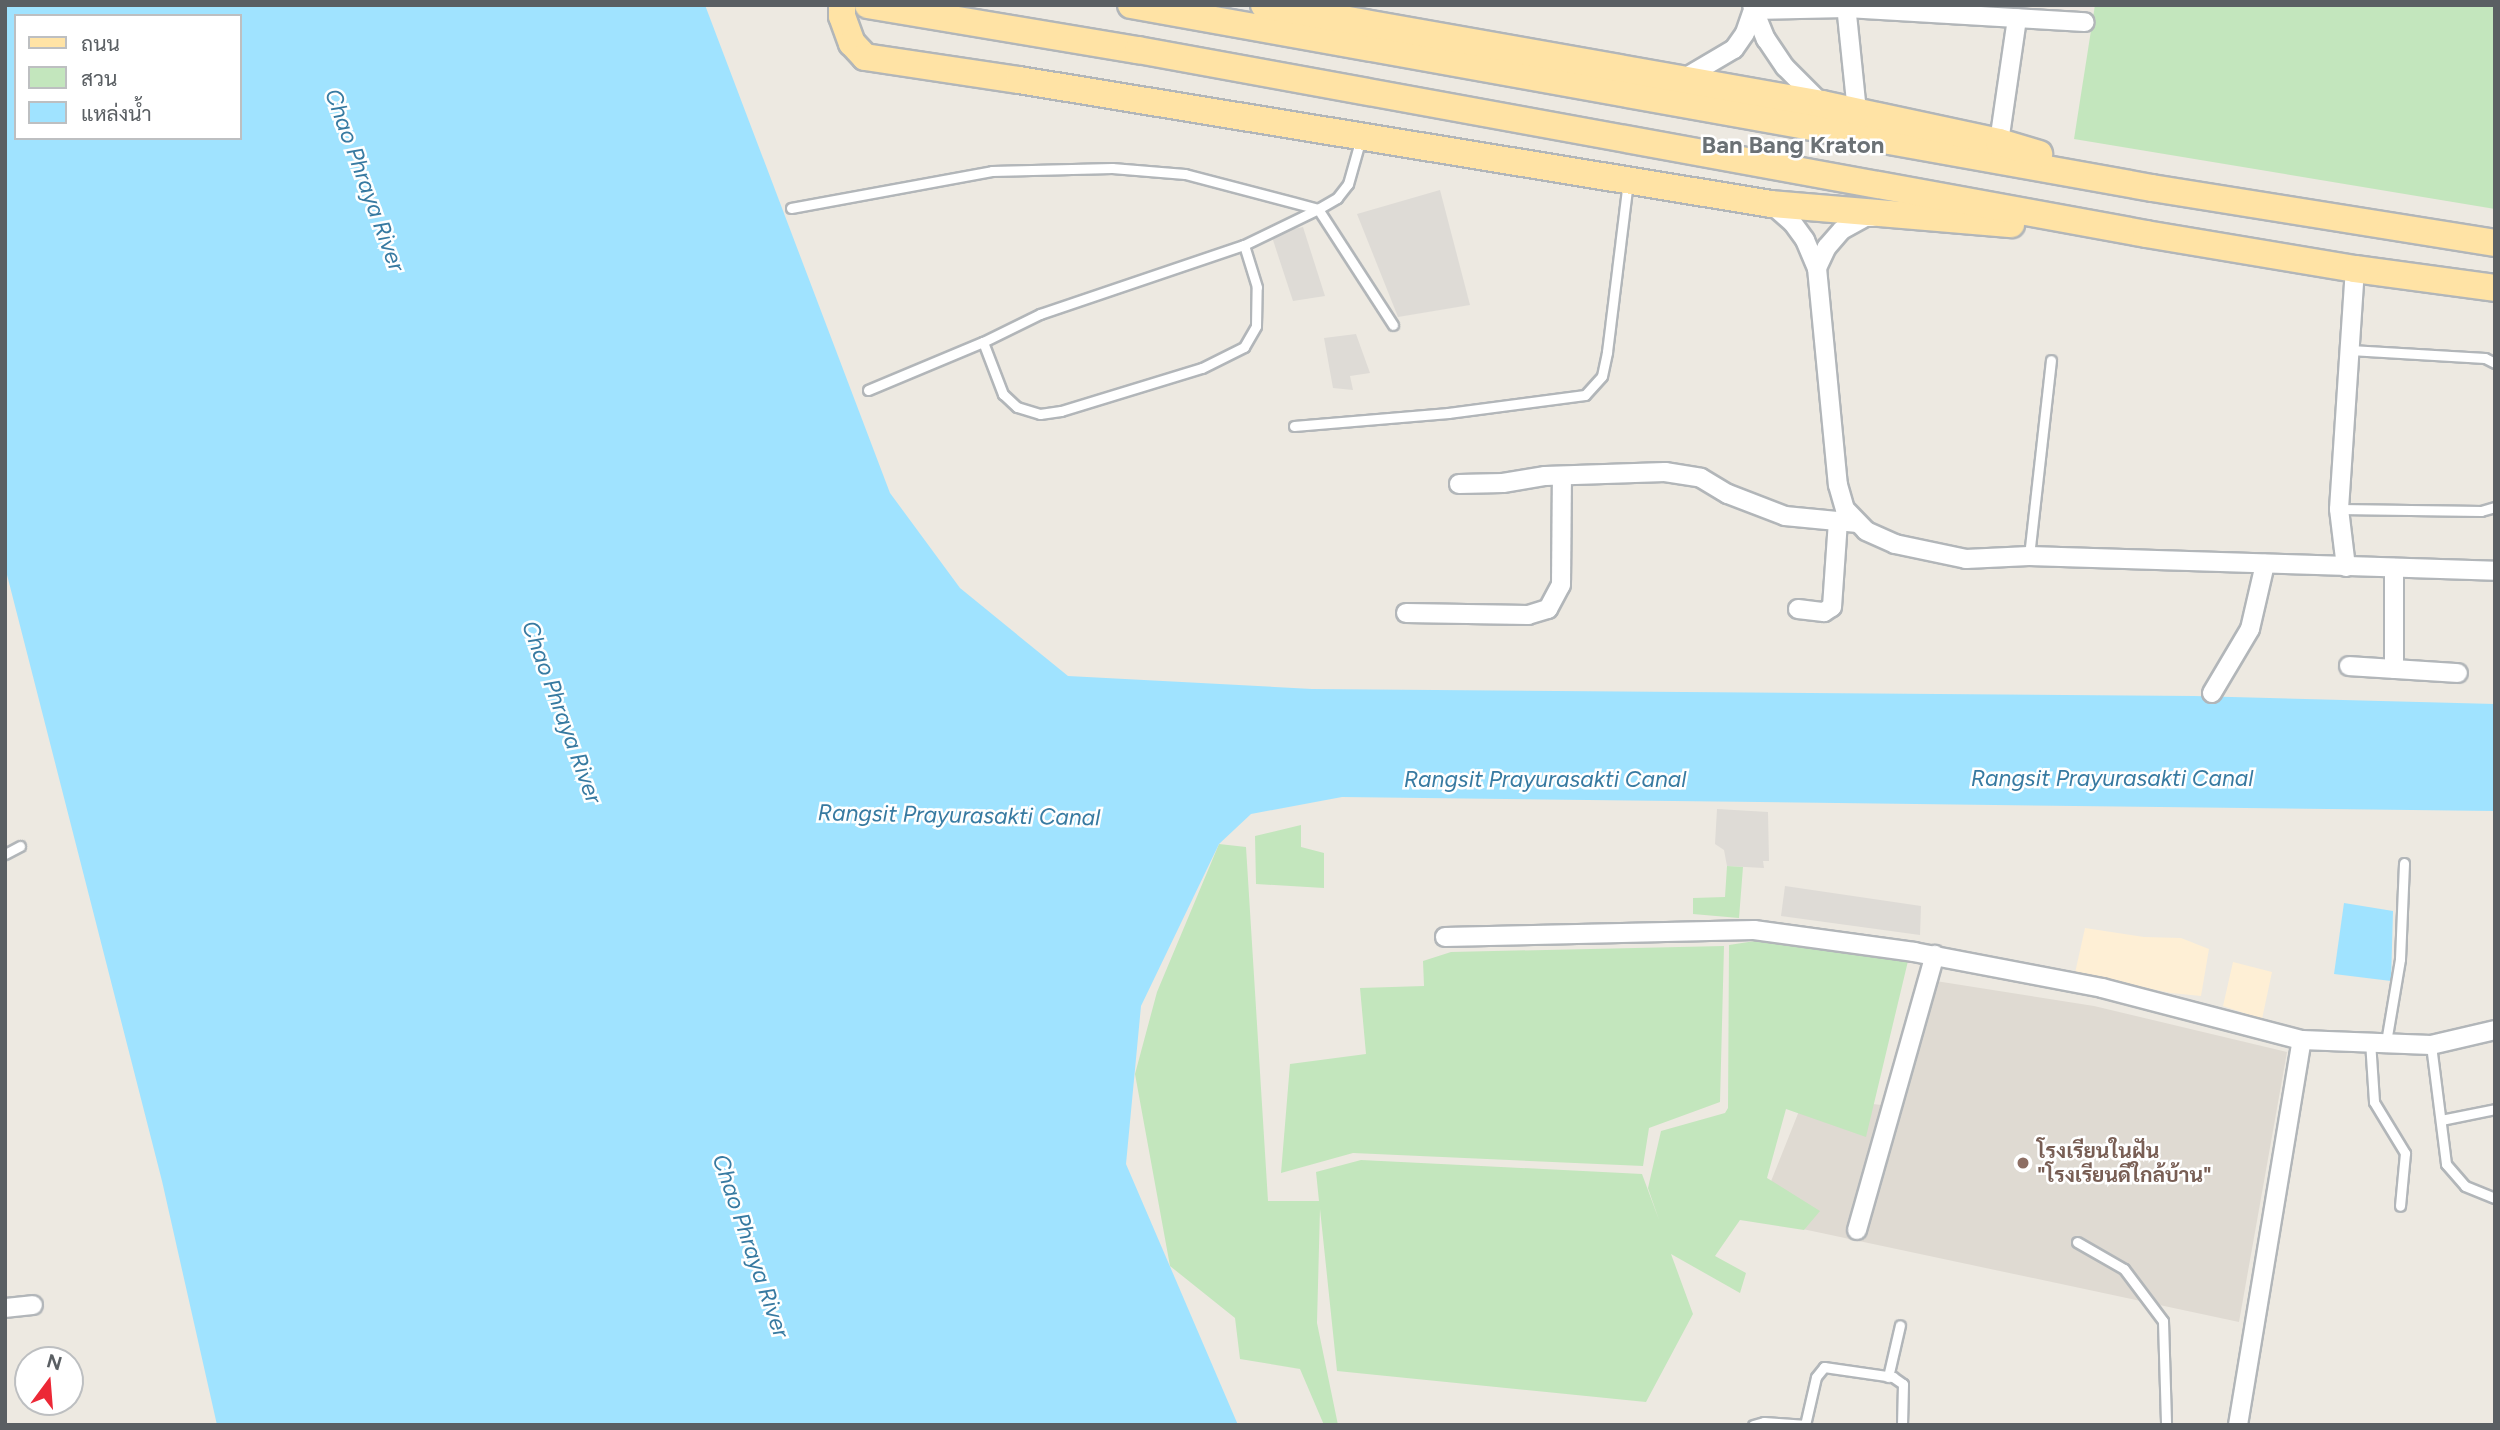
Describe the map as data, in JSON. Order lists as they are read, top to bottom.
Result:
{
  "districts": ["Ban Bang Kraton"],
  "water": ["Chao Phraya River", "Rangsit Prayurasakti Canal"],
  "places": ["โรงเรียนในฝัน \"โรงเรียนดีใกล้บ้าน\""],
  "legend": ["ถนน", "สวน", "แหล่งน้ำ"],
  "north": "top"
}
